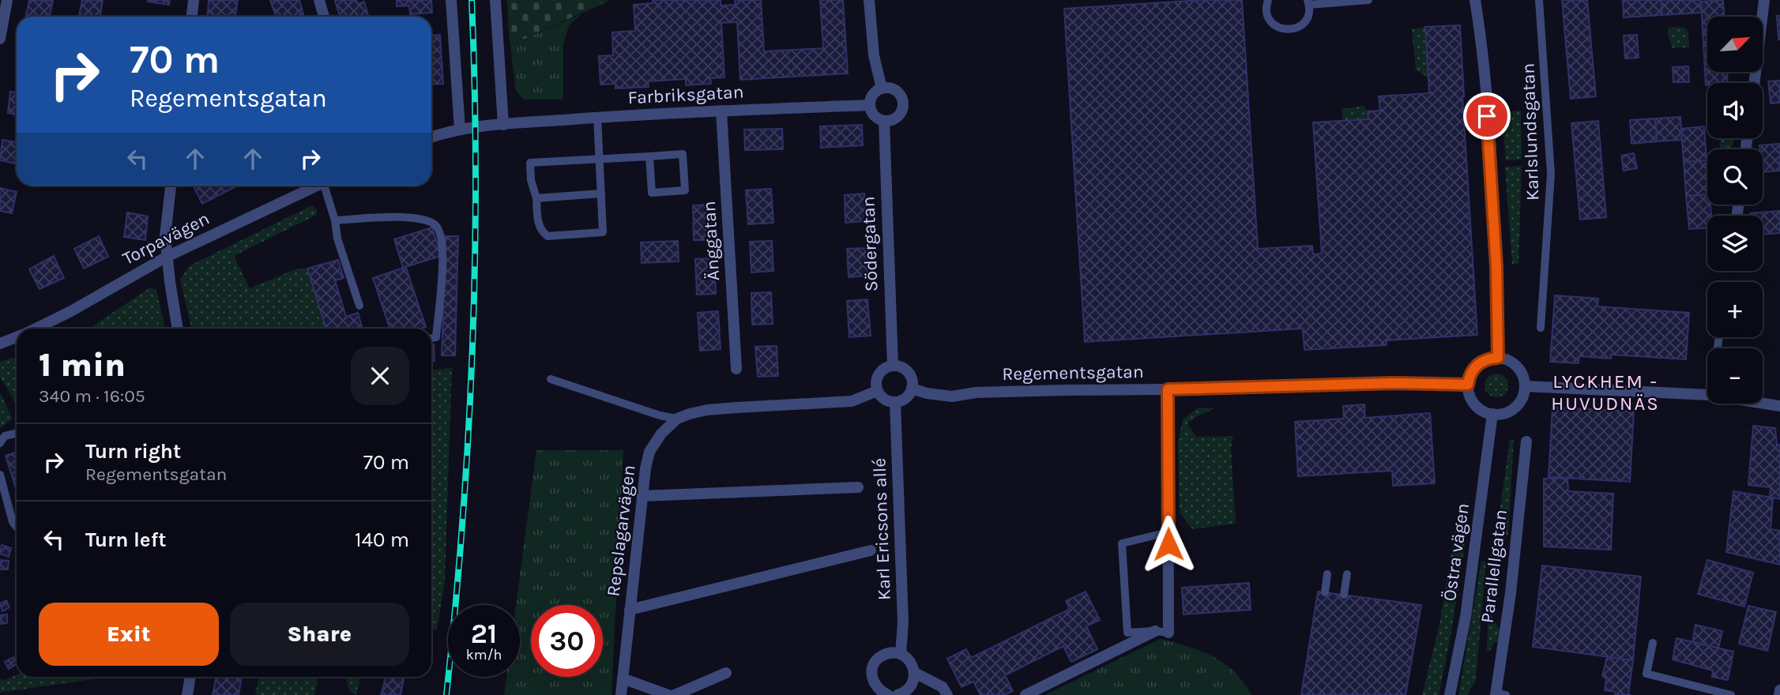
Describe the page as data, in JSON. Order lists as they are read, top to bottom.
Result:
{
  "streets": {
    "street": [
      "Farbriksgatan",
      "Torpavägen",
      "Änggatan",
      "Södergatan",
      "Regementsgatan",
      "Karl Ericsons allé",
      "Repslagarvägen",
      "Östra vägen",
      "Parallellgatan"
    ],
    "lane": ["Karlslundsgatan"]
  },
  "crossings": [
    ["Farbriksgatan", "Änggatan"],
    ["Farbriksgatan", "Södergatan"],
    ["Södergatan", "Regementsgatan"],
    ["Södergatan", "Karl Ericsons allé"],
    ["Södergatan", "Repslagarvägen"],
    ["Regementsgatan", "Karl Ericsons allé"],
    ["Regementsgatan", "Repslagarvägen"],
    ["Regementsgatan", "Östra vägen"],
    ["Karl Ericsons allé", "Repslagarvägen"]
  ],
  "districts": ["LYCKHEM - HUVUDNÄS"],
  "north": "top right",
  "page": {
    "map_buttons": ["+", "−"],
    "turn": ["70 m", "Regementsgatan"],
    "heading": ["1 min", "340 m · 16:05"],
    "list": [
      {
        "name": "Turn right",
        "note": "Regementsgatan",
        "value": "70 m"
      },
      {
        "name": "Turn left",
        "value": "140 m"
      }
    ],
    "buttons": ["Exit", "Share"],
    "speed": "21 km/h",
    "limit": "30"
  }
}
